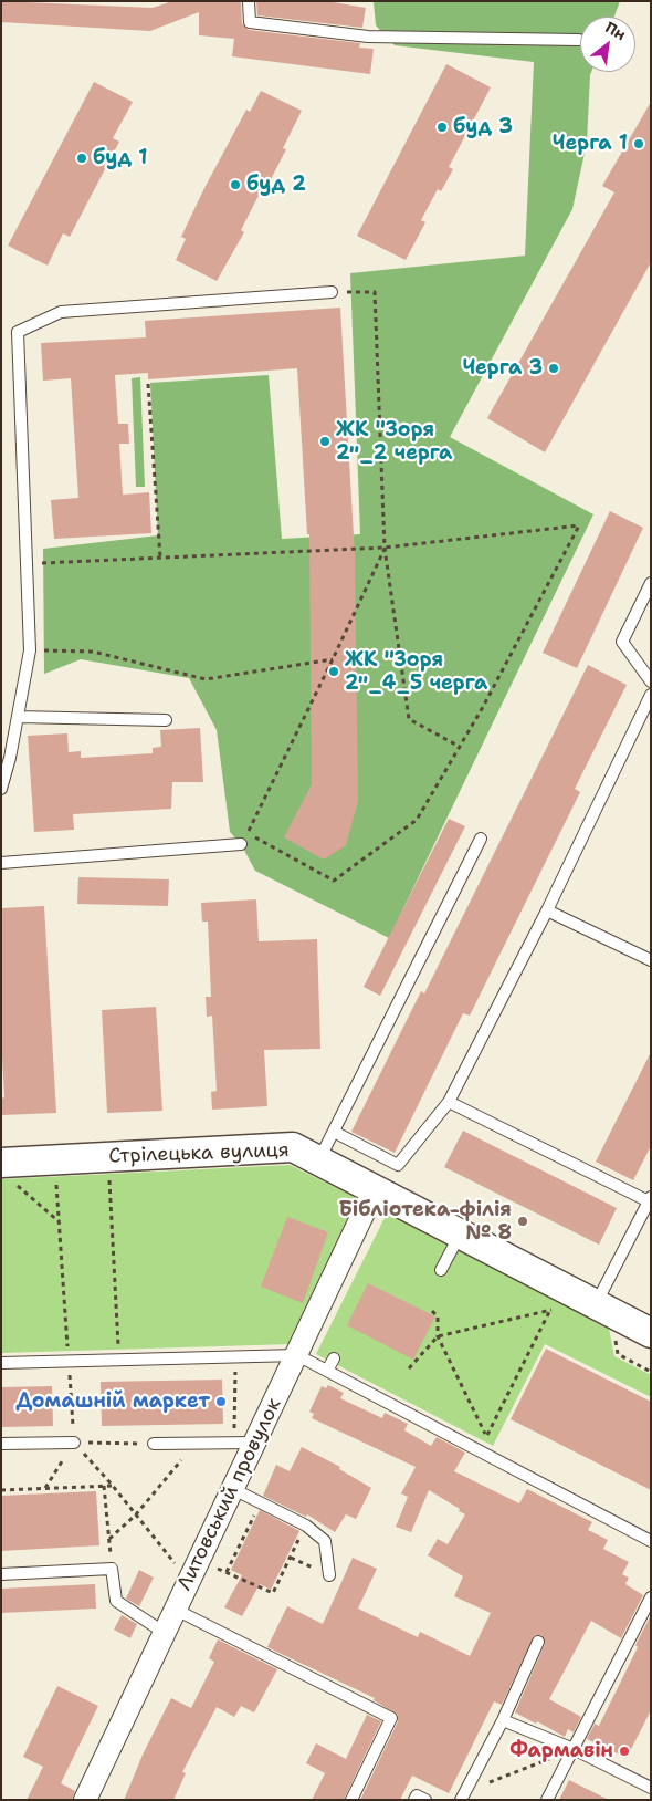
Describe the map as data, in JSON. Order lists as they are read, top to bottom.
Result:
{
  "streets": {
    "street": ["Стрілецька вулиця", "Литовський провулок"]
  },
  "crossings": [
    ["Стрілецька вулиця", "Литовський провулок"]
  ],
  "places": [
    "буд 3",
    "Черга 1",
    "буд 1",
    "буд 2",
    "Черга 3",
    "ЖК \"Зоря 2\"_2 черга",
    "ЖК \"Зоря 2\"_4_5 черга",
    "Бібліотека-філія № 8",
    "Домашній маркет",
    "Фармавін"
  ],
  "north": "top right"
}
